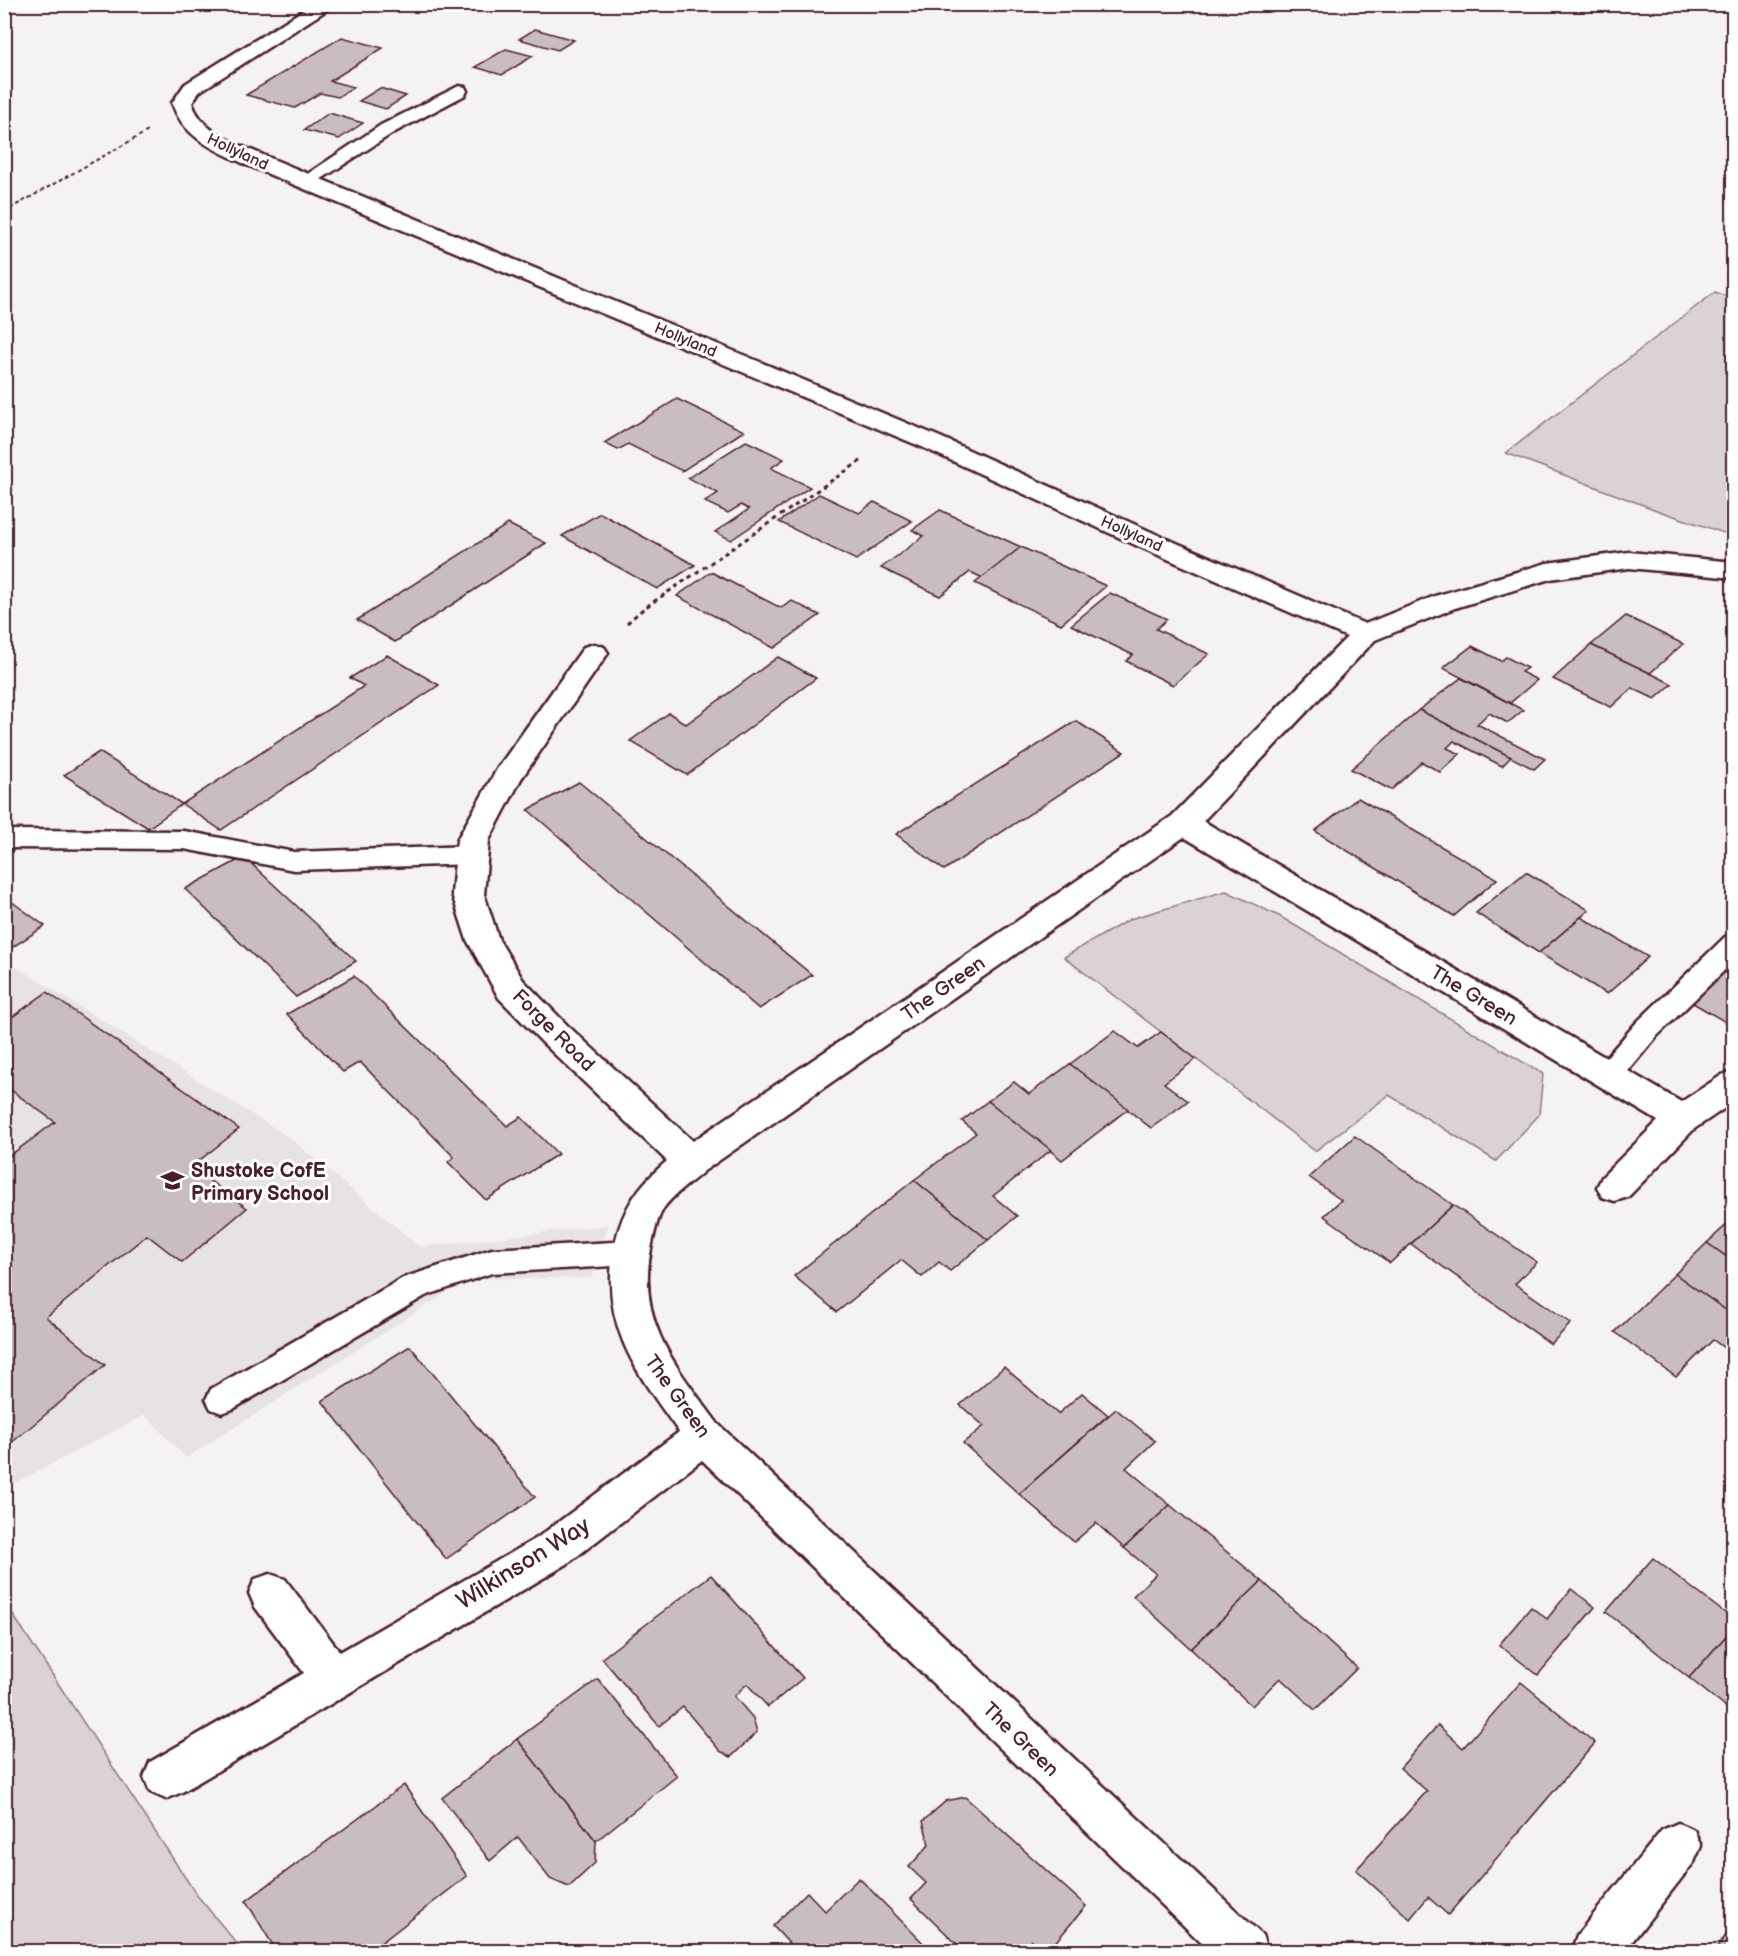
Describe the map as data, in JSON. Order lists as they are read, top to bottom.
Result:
{
  "streets": {
    "street": [
      "Hollyland",
      "The Green",
      "Forge Road",
      "Wilkinson Way"
    ]
  },
  "crossings": [
    ["Hollyland", "The Green"],
    ["The Green", "Forge Road"],
    ["The Green", "Wilkinson Way"]
  ],
  "places": {
    "school or university": ["Shustoke CofE Primary School"]
  }
}
